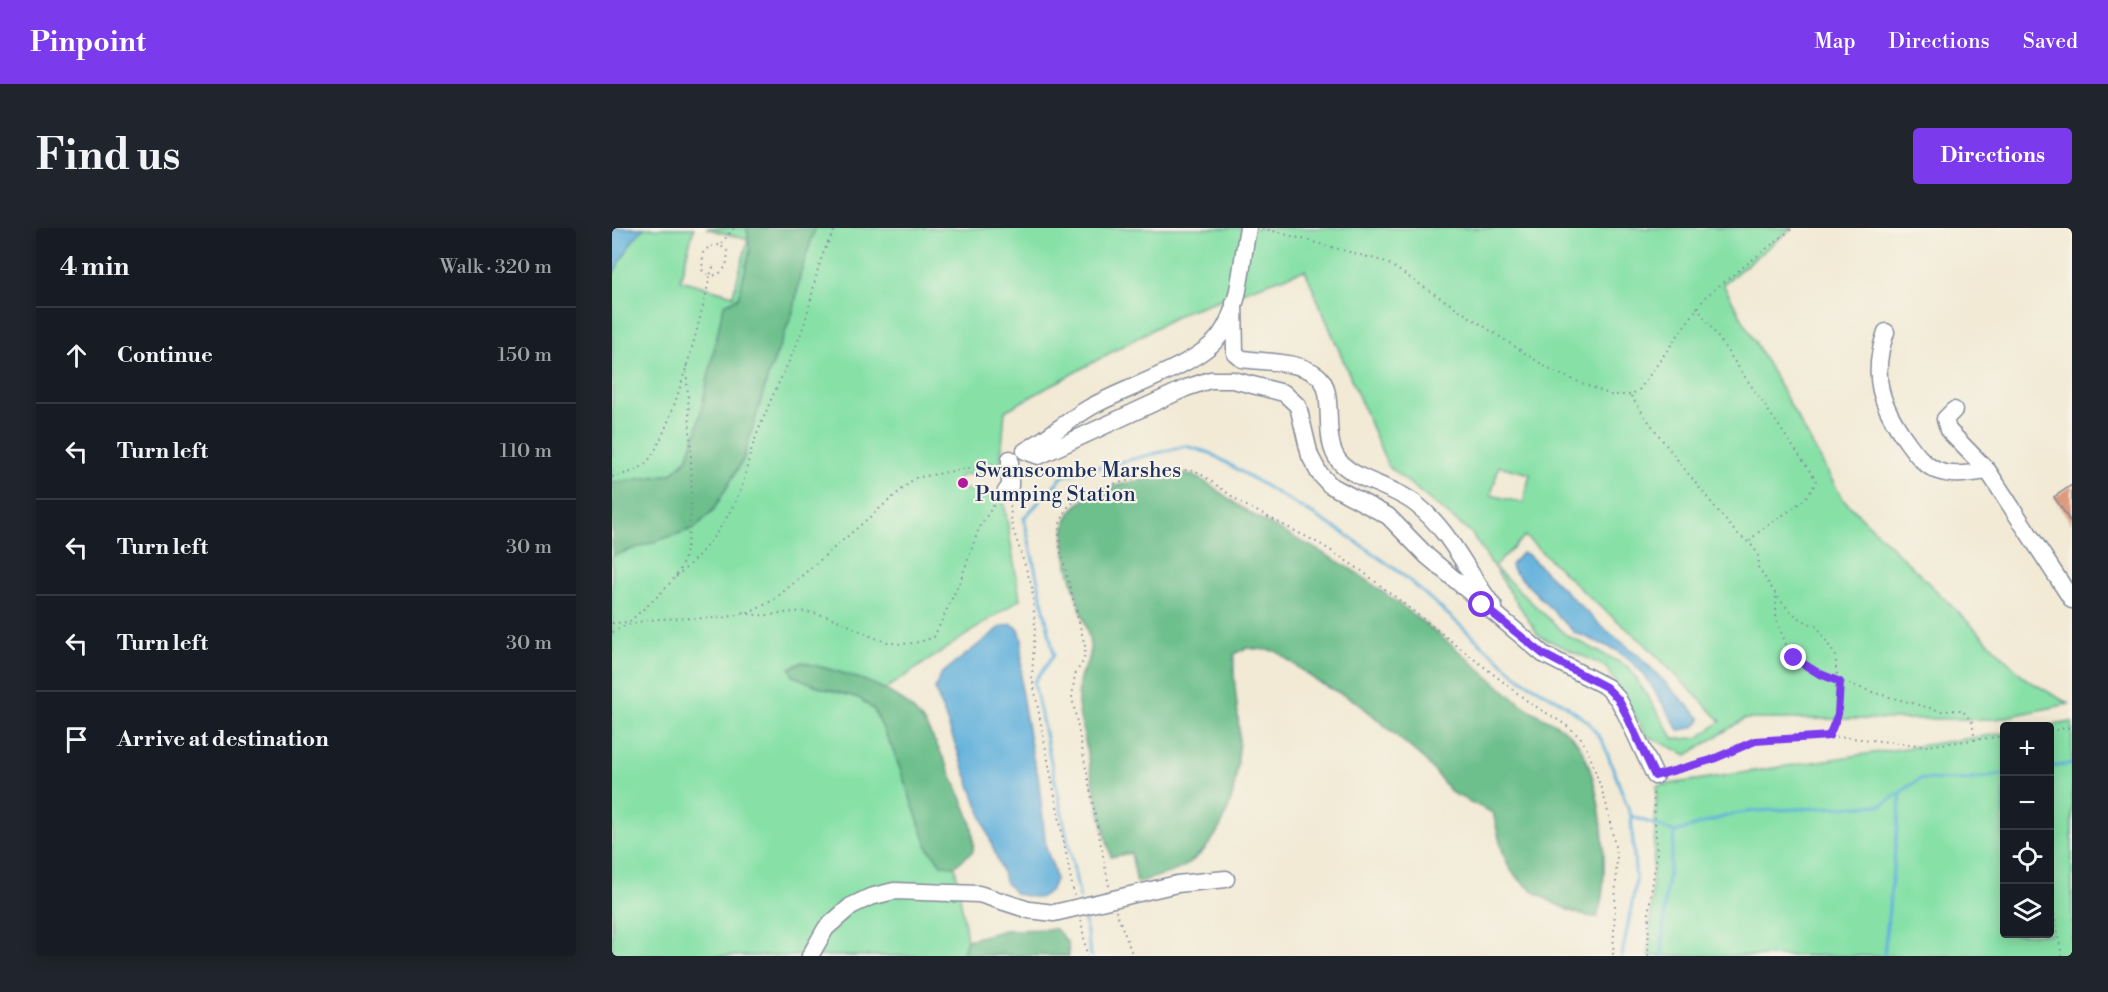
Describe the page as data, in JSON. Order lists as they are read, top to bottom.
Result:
{
  "places": ["Swanscombe Marshes Pumping Station"],
  "page": {
    "header": "Pinpoint",
    "nav": ["Map", "Directions", "Saved"],
    "buttons": "Directions",
    "title": "Find us",
    "heading": ["4 min", "Walk · 320 m"],
    "list": [
      ["Continue", "150 m"],
      ["Turn left", "110 m"],
      ["Turn left", "30 m"],
      ["Turn left", "30 m"],
      "Arrive at destination"
    ],
    "map_buttons": ["+", "−"]
  }
}
